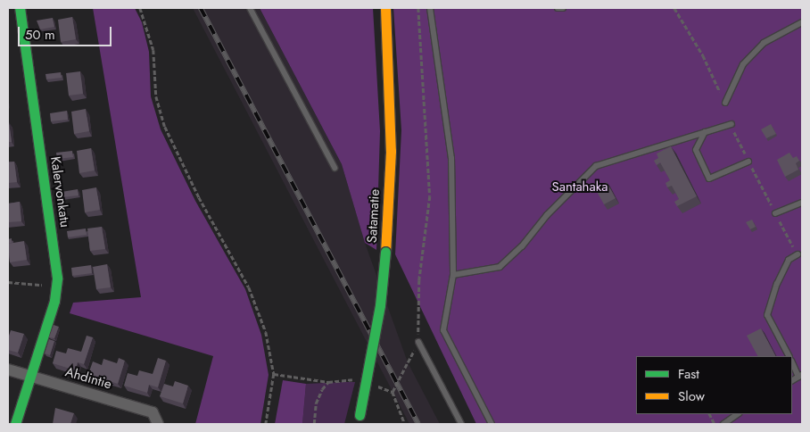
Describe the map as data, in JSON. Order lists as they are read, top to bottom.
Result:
{
  "streets": {
    "street": ["Kalervonkatu", "Satamatie", "Ahdintie"]
  },
  "crossings": [
    ["Kalervonkatu", "Ahdintie"]
  ],
  "parks": ["Santahaka"],
  "legend": ["Fast", "Slow"],
  "scale_bar": "50 m"
}
